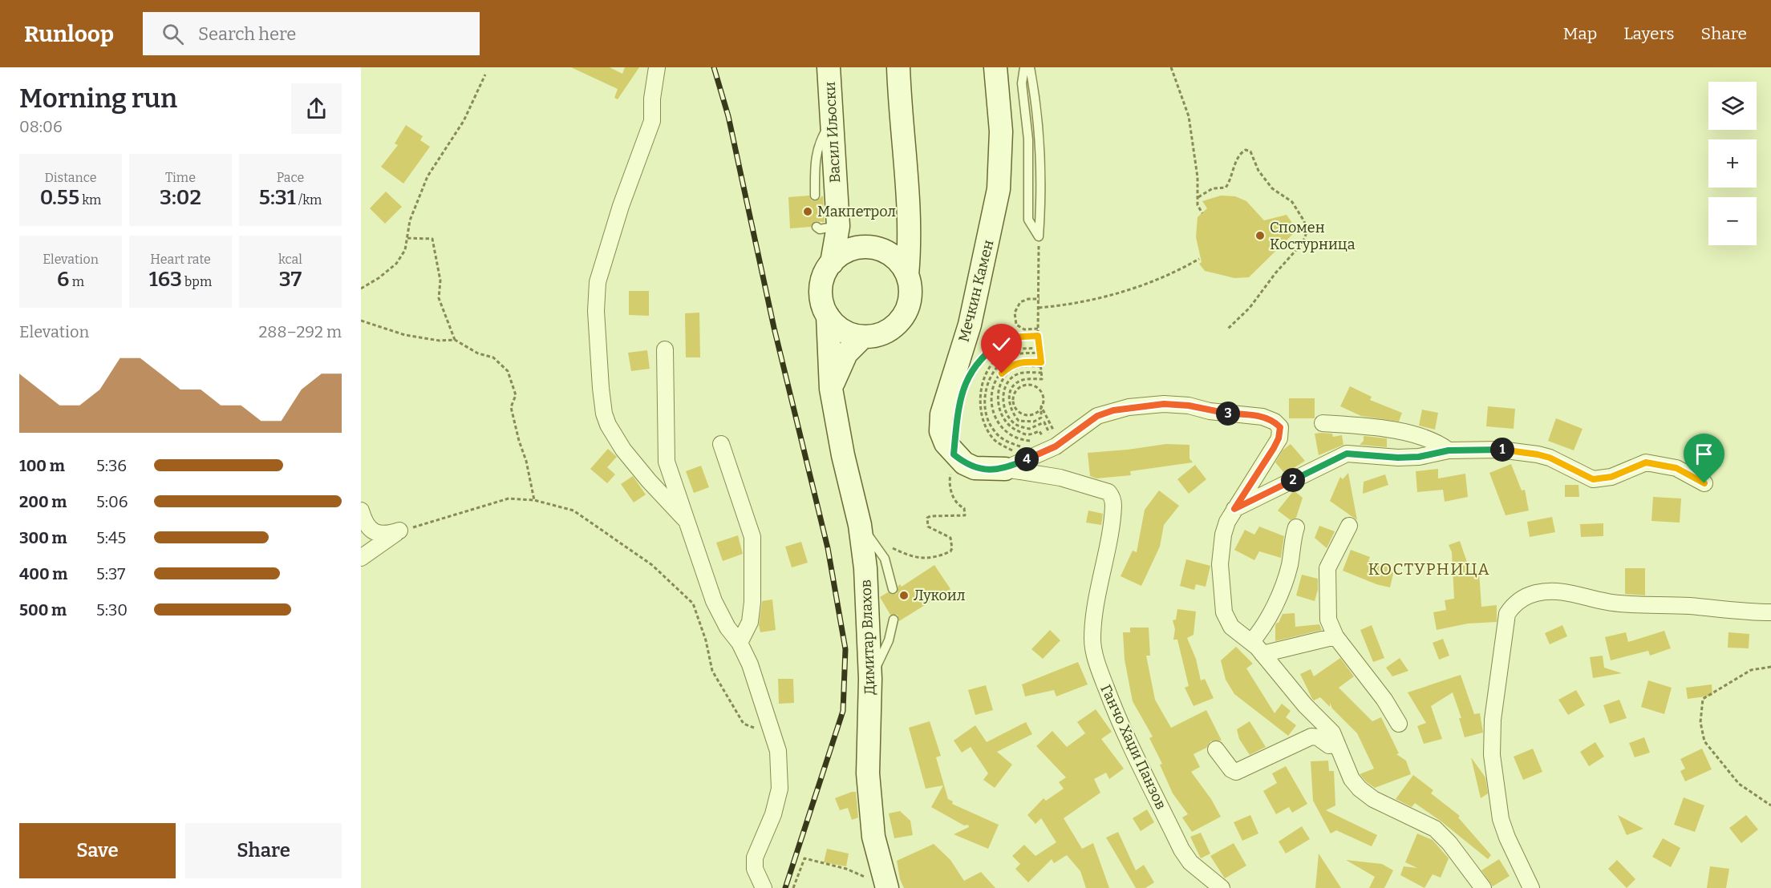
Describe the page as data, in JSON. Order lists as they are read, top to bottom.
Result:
{
  "streets": {
    "main road": ["Васил Иљоски", "Мечкин Камен", "Димитар Влахов"],
    "street": ["Ганчо Хаџи Панзов"]
  },
  "crossings": [
    ["Васил Иљоски", "Димитар Влахов"],
    ["Мечкин Камен", "Ганчо Хаџи Панзов"]
  ],
  "districts": ["КОСТУРНИЦА"],
  "places": ["Макпетрол", "Спомен Костурница", "Лукоил"],
  "page": {
    "header": "Runloop",
    "search": "Search here",
    "nav": ["Map", "Layers", "Share"],
    "heading": ["Morning run", "08:06"],
    "map_buttons": ["+", "−"],
    "stats": [
      ["Distance", "0.55 km"],
      ["Time", "3:02"],
      ["Pace", "5:31 /km"],
      ["Elevation", "6 m"],
      ["Heart rate", "163 bpm"],
      ["kcal", "37"]
    ],
    "chart": ["Elevation", "288–292 m"],
    "pins": [
      "3",
      "1",
      "4",
      "2"
    ],
    "list": [
      {
        "name": "100 m",
        "note": "5:36"
      },
      {
        "name": "200 m",
        "note": "5:06"
      },
      {
        "name": "300 m",
        "note": "5:45"
      },
      {
        "name": "400 m",
        "note": "5:37"
      },
      {
        "name": "500 m",
        "note": "5:30"
      }
    ],
    "buttons": ["Save", "Share"]
  }
}
